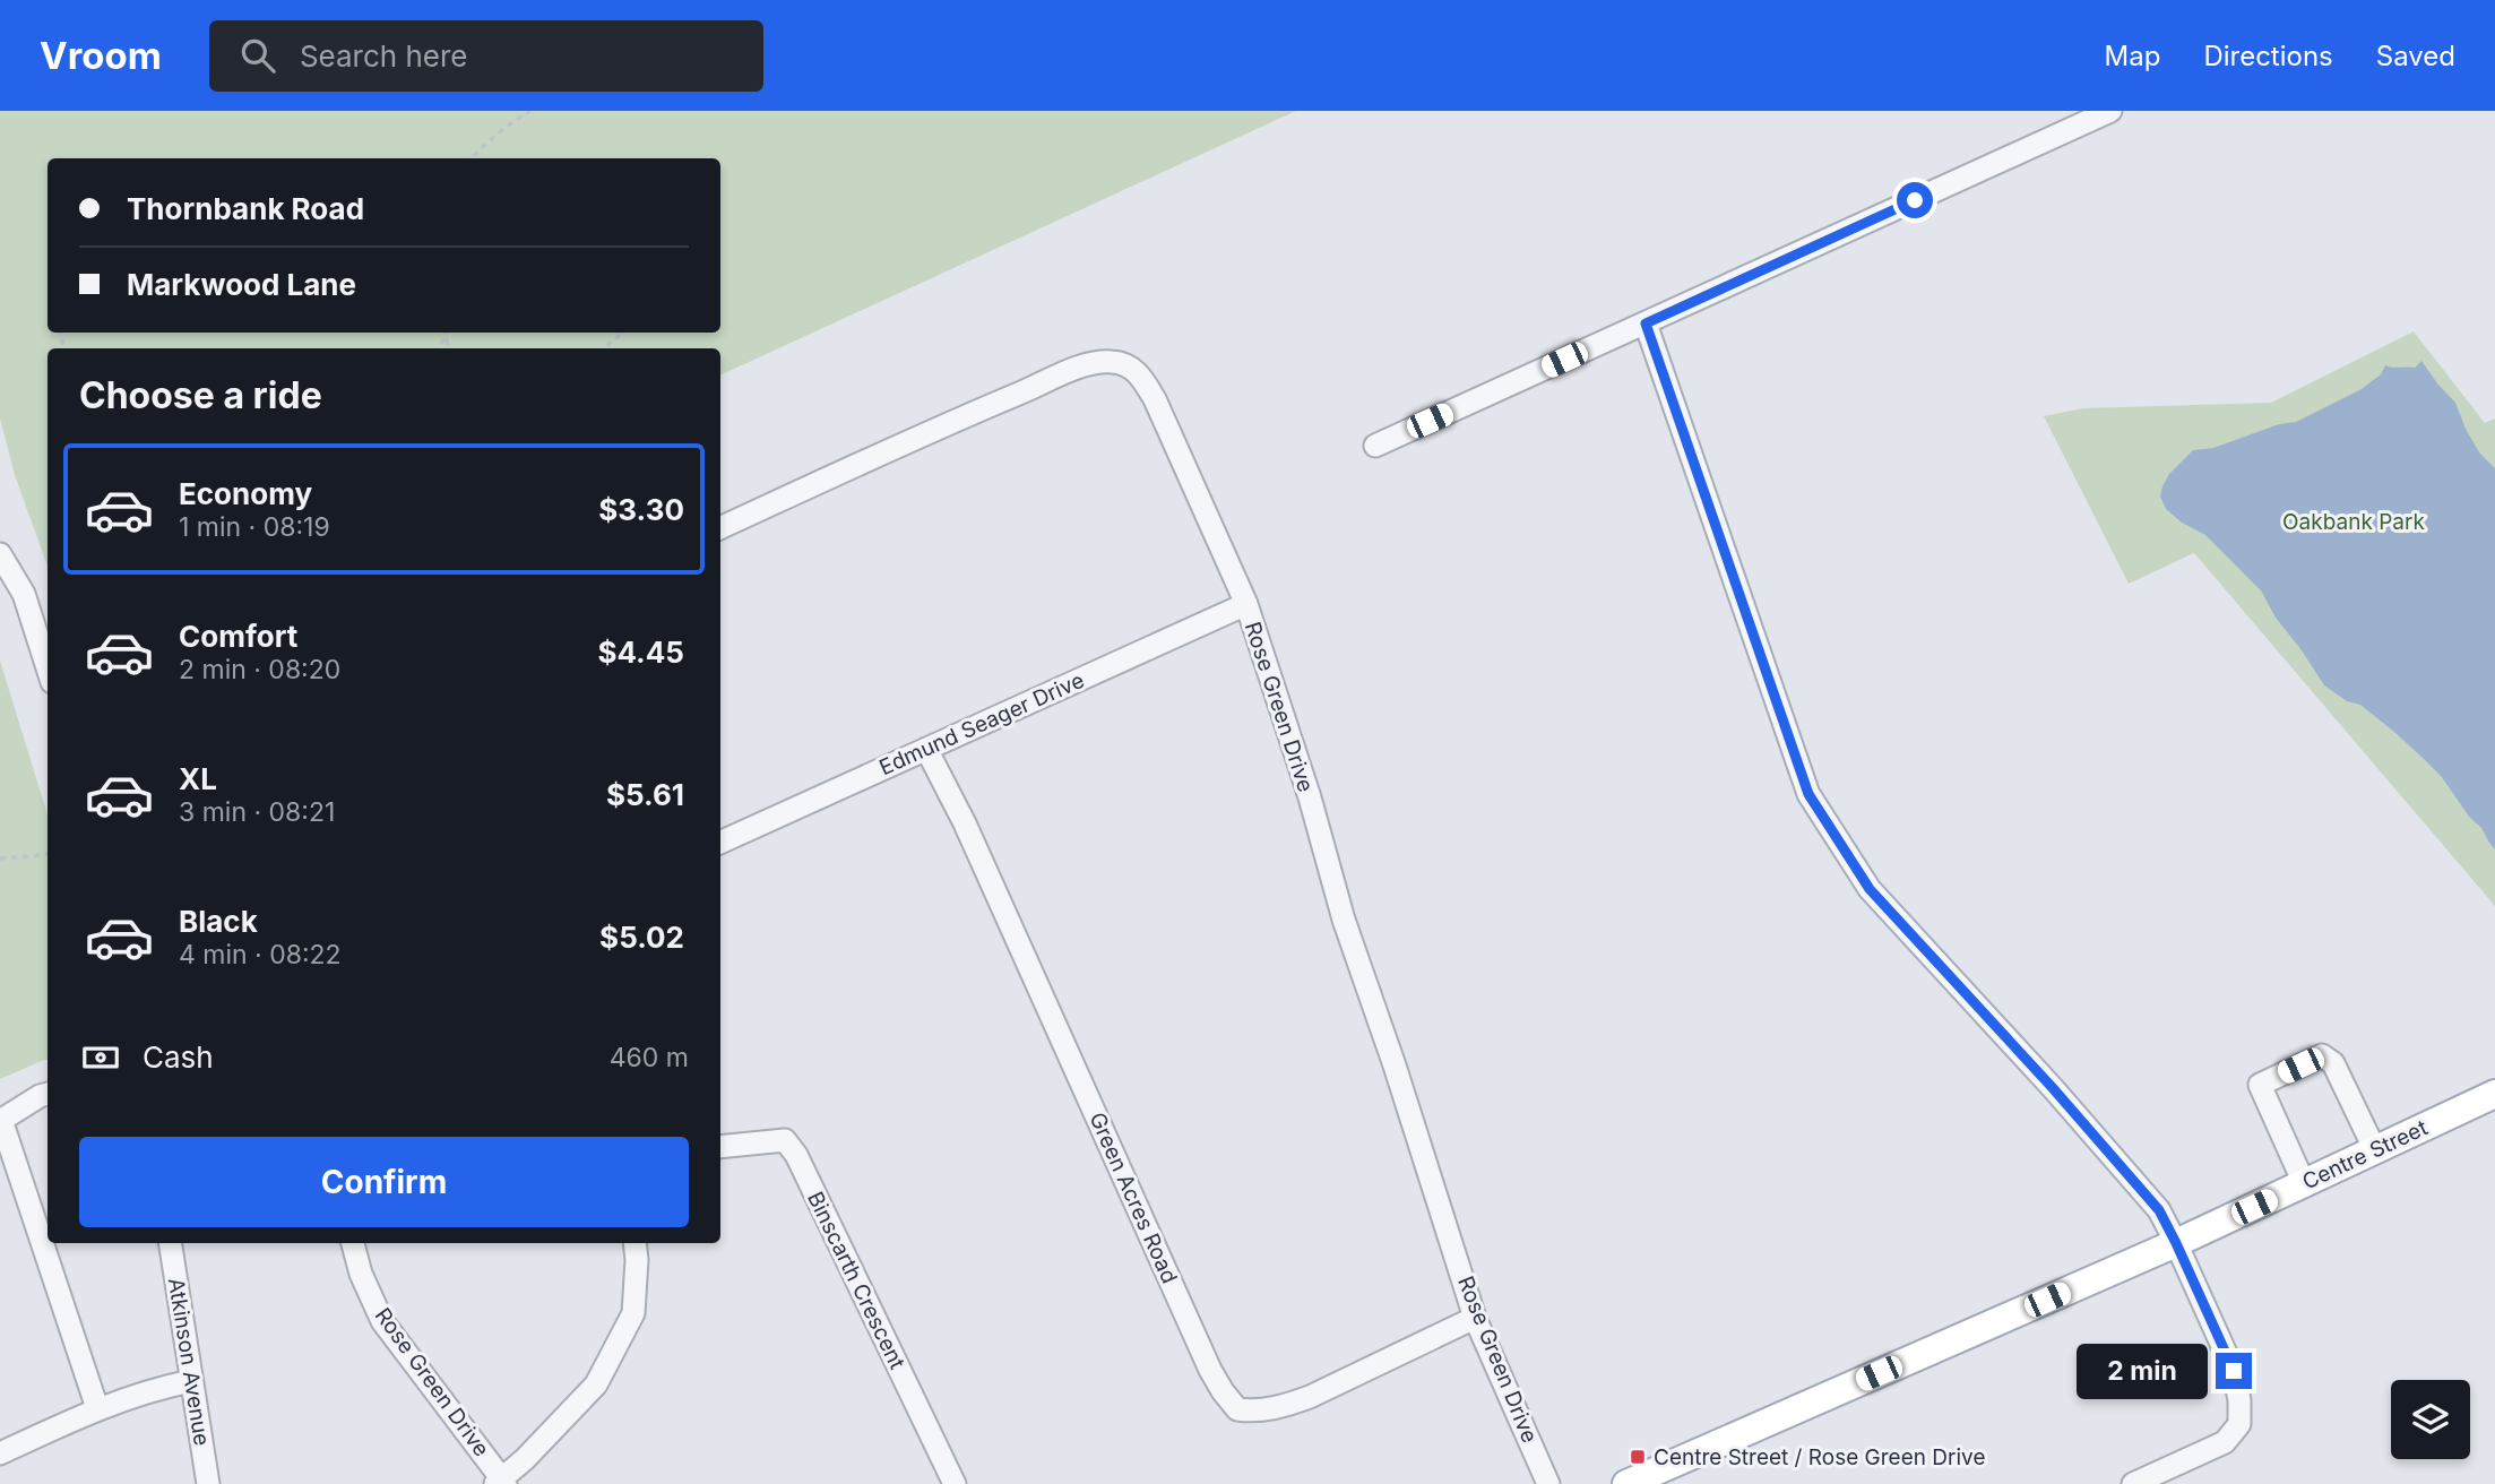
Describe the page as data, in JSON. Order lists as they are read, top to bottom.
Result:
{
  "streets": {
    "main road": ["Centre Street"],
    "street": [
      "Rose Green Drive",
      "Edmund Seager Drive",
      "Green Acres Road",
      "Binscarth Crescent",
      "Atkinson Avenue"
    ]
  },
  "crossings": [
    ["Rose Green Drive", "Edmund Seager Drive"],
    ["Rose Green Drive", "Green Acres Road"],
    ["Edmund Seager Drive", "Green Acres Road"]
  ],
  "parks": ["Oakbank Park"],
  "places": {
    "transit": ["Centre Street / Rose Green Drive"]
  },
  "page": {
    "header": "Vroom",
    "search": "Search here",
    "nav": ["Map", "Directions", "Saved"],
    "banner": ["Thornbank Road", "Markwood Lane"],
    "heading": "Choose a ride",
    "list": [
      {
        "name": "Economy",
        "note": "1 min · 08:19",
        "value": "$3.30"
      },
      {
        "name": "Comfort",
        "note": "2 min · 08:20",
        "value": "$4.45"
      },
      {
        "name": "XL",
        "note": "3 min · 08:21",
        "value": "$5.61"
      },
      {
        "name": "Black",
        "note": "4 min · 08:22",
        "value": "$5.02"
      }
    ],
    "pay": ["Cash", "460 m"],
    "buttons": "Confirm",
    "bubble": "2 min"
  }
}
